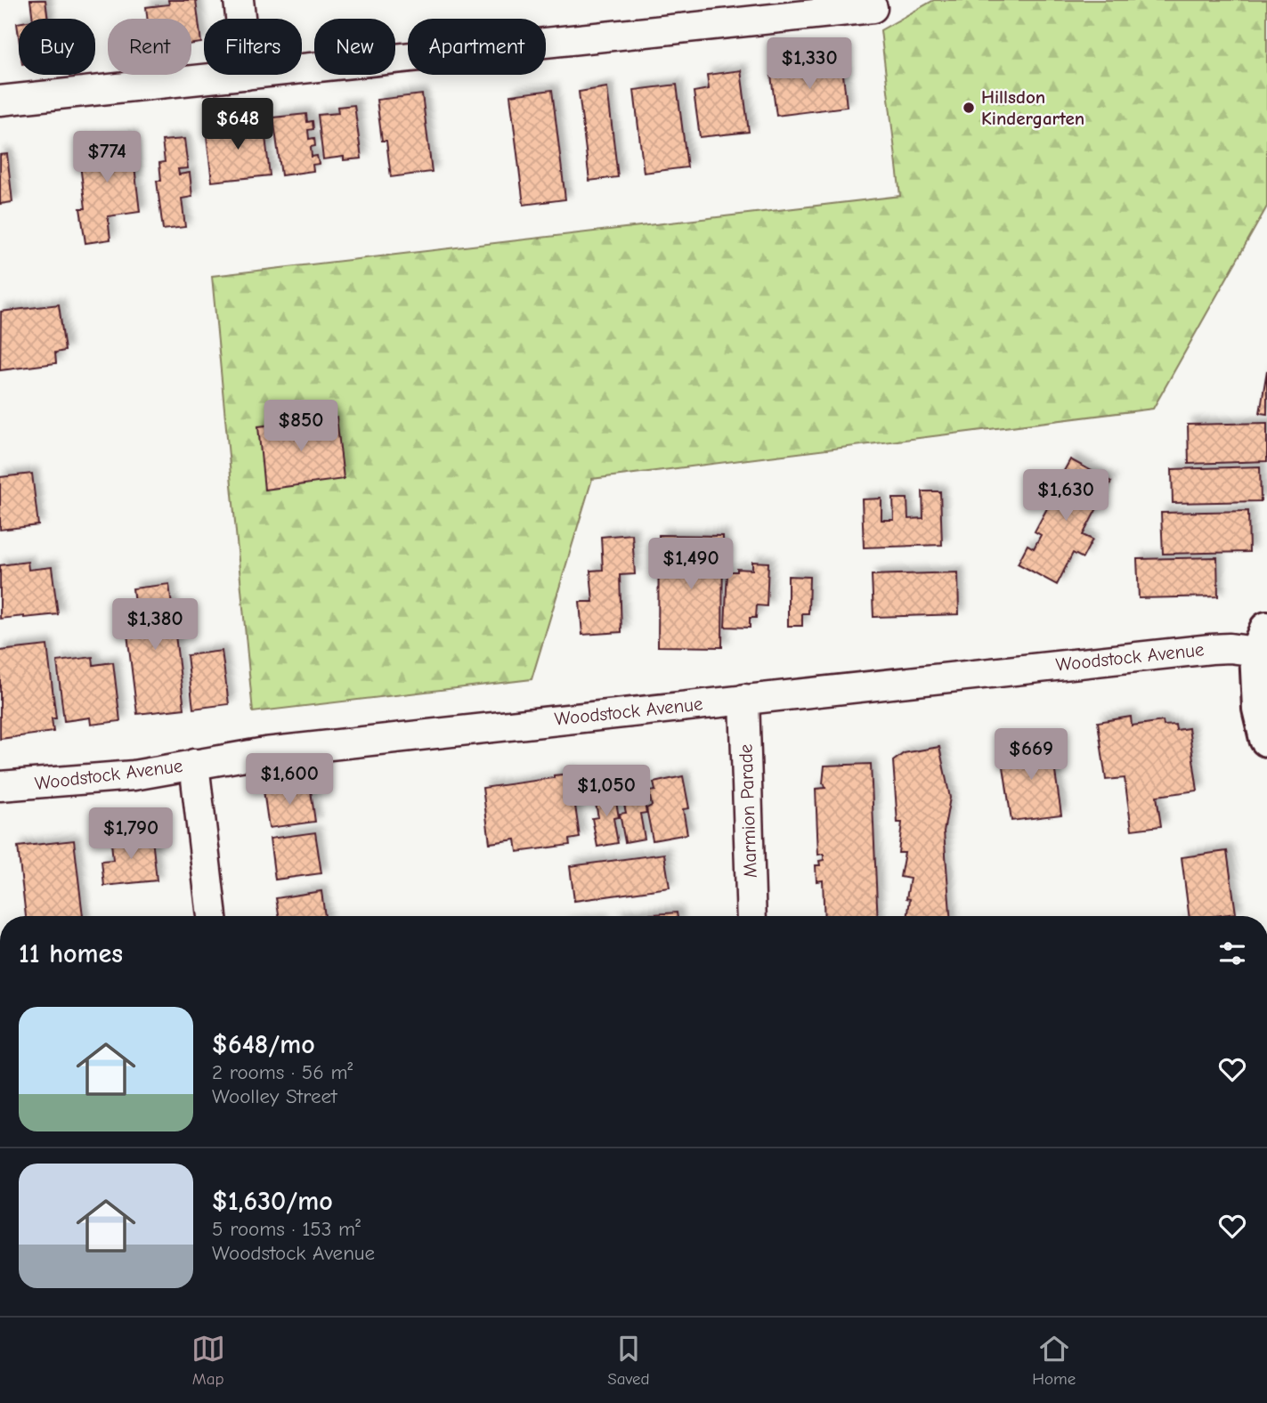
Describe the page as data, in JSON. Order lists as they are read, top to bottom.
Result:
{
  "streets": {
    "street": ["Woodstock Avenue", "Marmion Parade"]
  },
  "crossings": [
    ["Woodstock Avenue", "Marmion Parade"]
  ],
  "places": ["Hillsdon Kindergarten"],
  "page": {
    "chip": [
      "Buy",
      "Rent",
      "Filters",
      "New",
      "Apartment"
    ],
    "price": [
      "$1,330",
      "$648",
      "$774",
      "$850",
      "$1,630",
      "$1,490",
      "$1,380",
      "$669",
      "$1,600",
      "$1,050",
      "$1,790"
    ],
    "heading": "11 homes",
    "list": [
      {
        "name": "$648/mo",
        "note": "2 rooms · 56 m² · Woolley Street"
      },
      {
        "name": "$1,630/mo",
        "note": "5 rooms · 153 m² · Woodstock Avenue"
      }
    ],
    "tabs": ["Map", "Saved", "Home"]
  }
}
